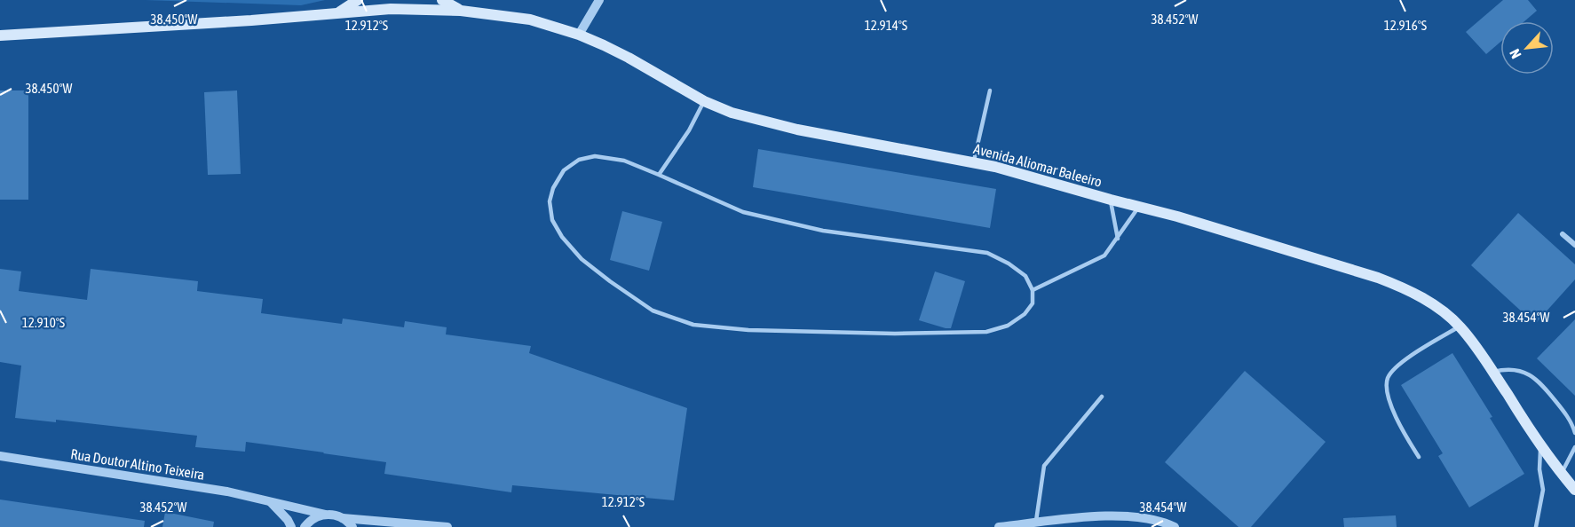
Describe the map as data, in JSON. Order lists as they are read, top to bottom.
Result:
{
  "streets": {
    "main road": ["Avenida Aliomar Baleeiro"],
    "street": ["Rua Doutor Altino Teixeira"]
  },
  "north": "bottom left",
  "coordinates": [
    "38.452°W",
    "38.450°W",
    "12.912°S",
    "12.914°S",
    "12.916°S",
    "38.454°W",
    "12.910°S"
  ]
}
